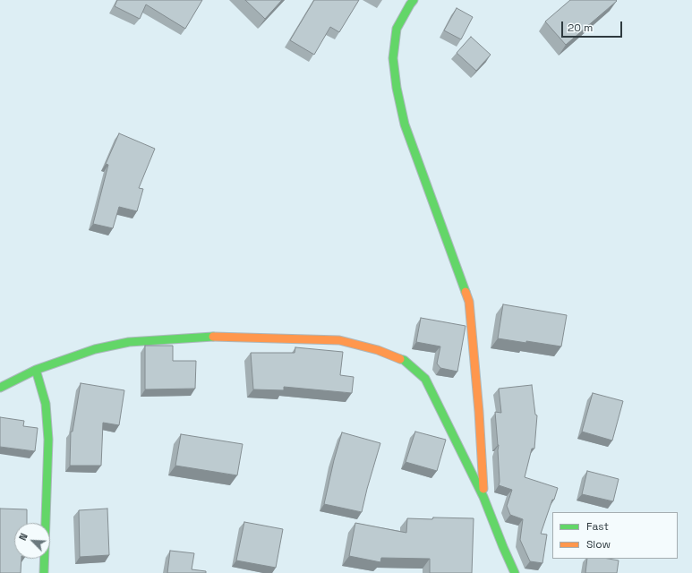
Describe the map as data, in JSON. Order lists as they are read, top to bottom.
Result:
{
  "legend": ["Fast", "Slow"],
  "scale_bar": "20 m",
  "north": "top left"
}
